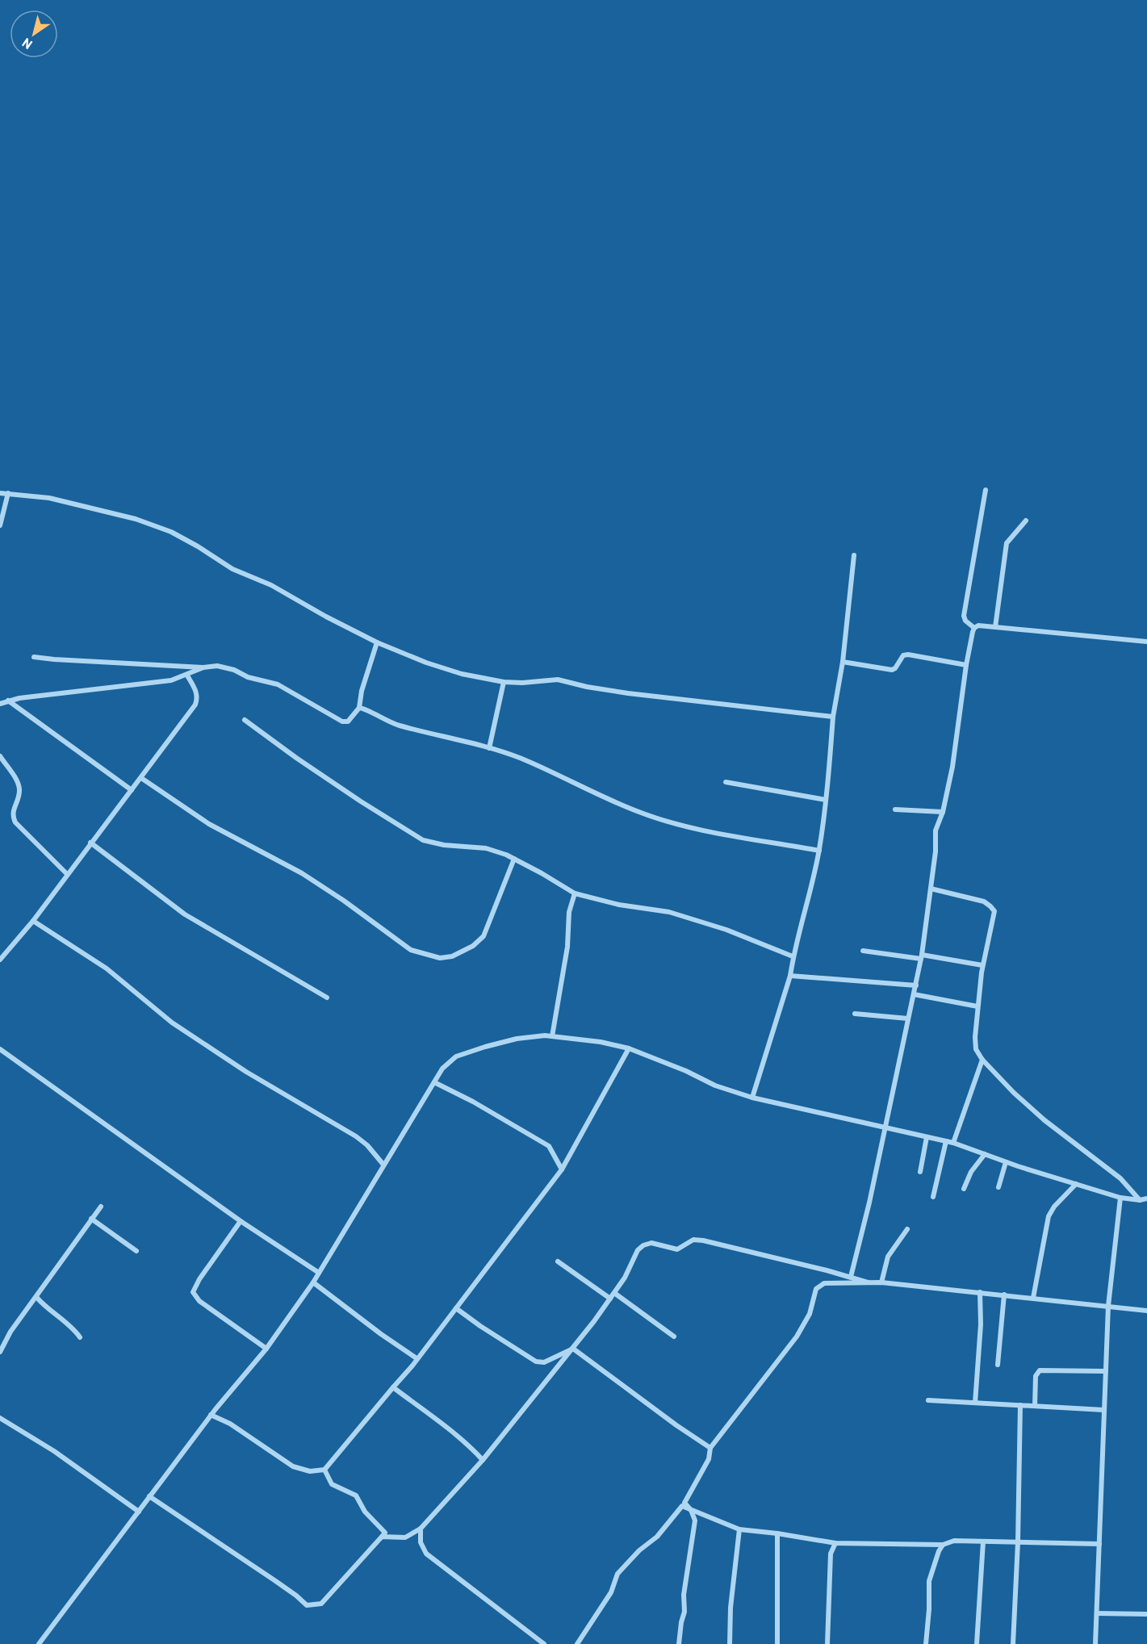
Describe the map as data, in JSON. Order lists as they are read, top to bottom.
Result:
{
  "north": "bottom left"
}
